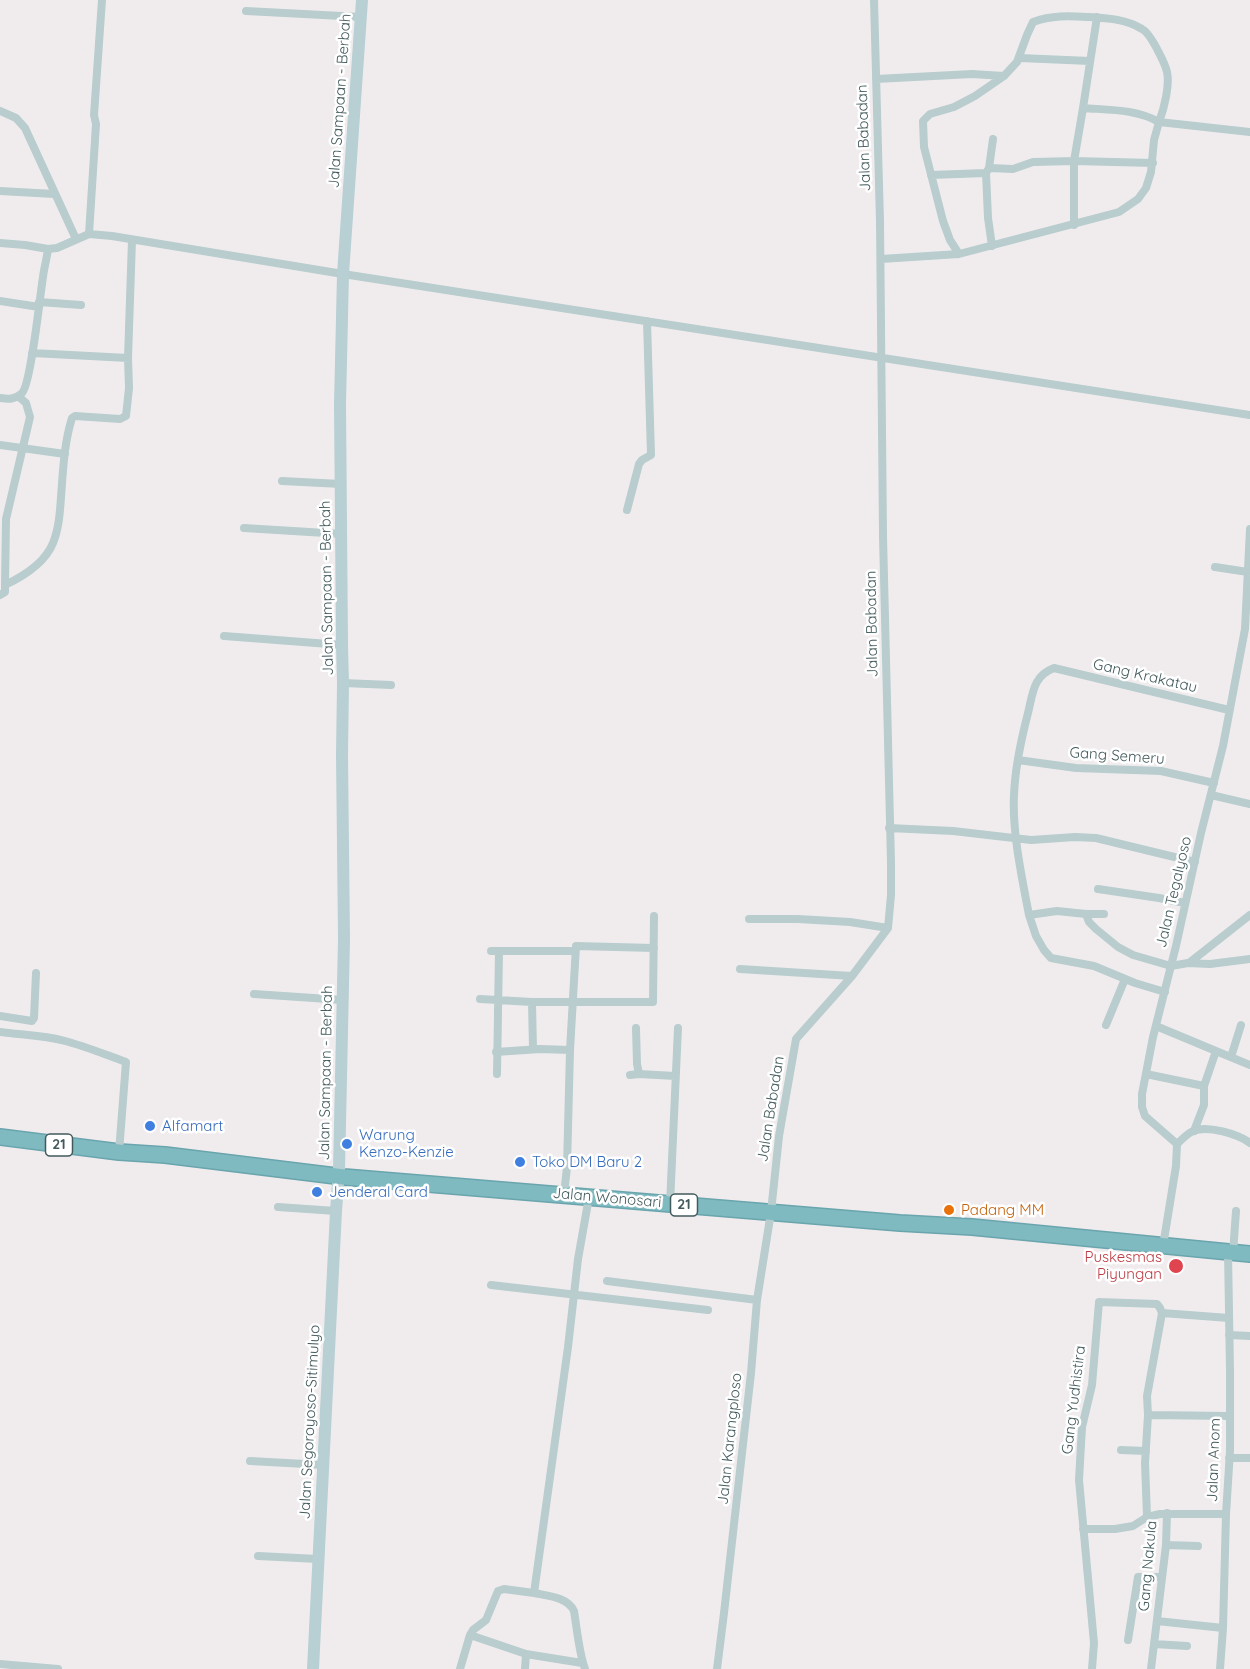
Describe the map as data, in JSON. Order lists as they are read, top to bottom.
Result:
{
  "streets": {
    "highway": ["21", "Jalan Wonosari"],
    "main road": ["Jalan Sampaan - Berbah", "Jalan Segoroyoso-Sitimulyo"],
    "street": [
      "Jalan Babadan",
      "Gang Krakatau",
      "Gang Semeru",
      "Jalan Tegalyoso",
      "Gang Yudhistira",
      "Jalan Karangploso",
      "Jalan Anom",
      "Gang Nakula"
    ]
  },
  "crossings": [
    ["Jalan Sampaan - Berbah", "Jalan Wonosari"],
    ["Jalan Sampaan - Berbah", "Jalan Segoroyoso-Sitimulyo"],
    ["Jalan Babadan", "Jalan Wonosari"],
    ["Jalan Babadan", "Jalan Karangploso"],
    ["Gang Krakatau", "Gang Semeru"],
    ["Gang Krakatau", "Jalan Tegalyoso"],
    ["Gang Semeru", "Jalan Tegalyoso"],
    ["Jalan Wonosari", "Jalan Segoroyoso-Sitimulyo"],
    ["Jalan Wonosari", "Jalan Karangploso"],
    ["Jalan Wonosari", "Jalan Anom"],
    ["Gang Yudhistira", "Jalan Anom"],
    ["Jalan Anom", "Gang Nakula"]
  ],
  "places": [
    "Alfamart",
    "Warung Kenzo-Kenzie",
    "Toko DM Baru 2",
    "Jenderal Card",
    "Padang MM",
    "Puskesmas Piyungan"
  ]
}
